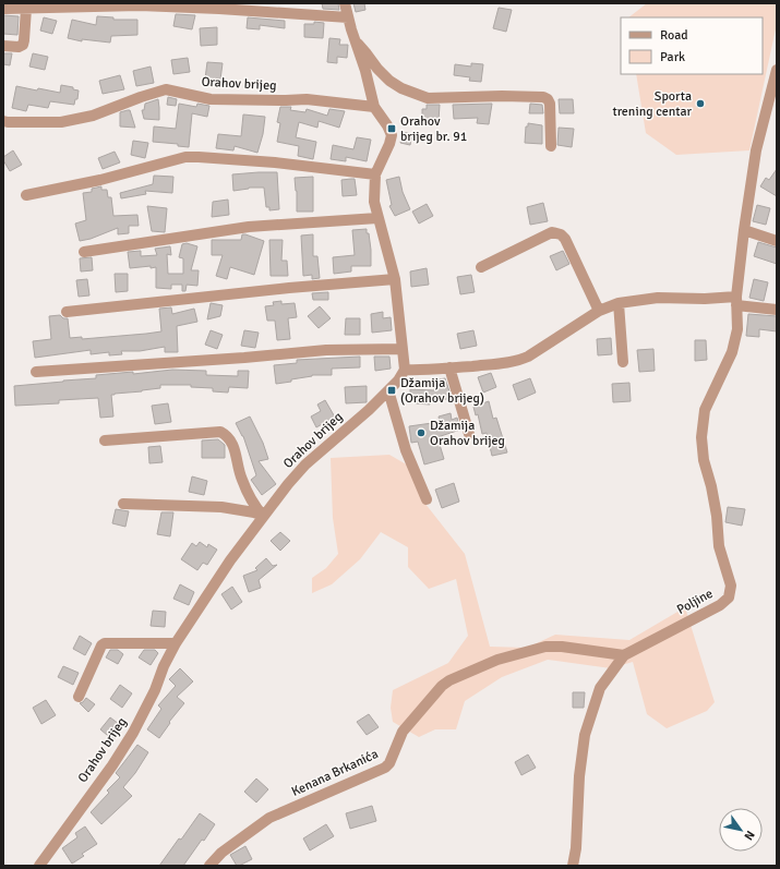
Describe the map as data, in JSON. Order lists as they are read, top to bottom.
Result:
{
  "streets": {
    "street": ["Orahov brijeg", "Poljine", "Kenana Brkanića"]
  },
  "crossings": [
    ["Poljine", "Kenana Brkanića"]
  ],
  "places": {
    "other": ["Sporta trening centar", "Džamija Orahov brijeg"],
    "transit": ["Orahov brijeg br. 91", "Džamija (Orahov brijeg)"]
  },
  "legend": ["Road", "Park"],
  "north": "bottom right"
}
